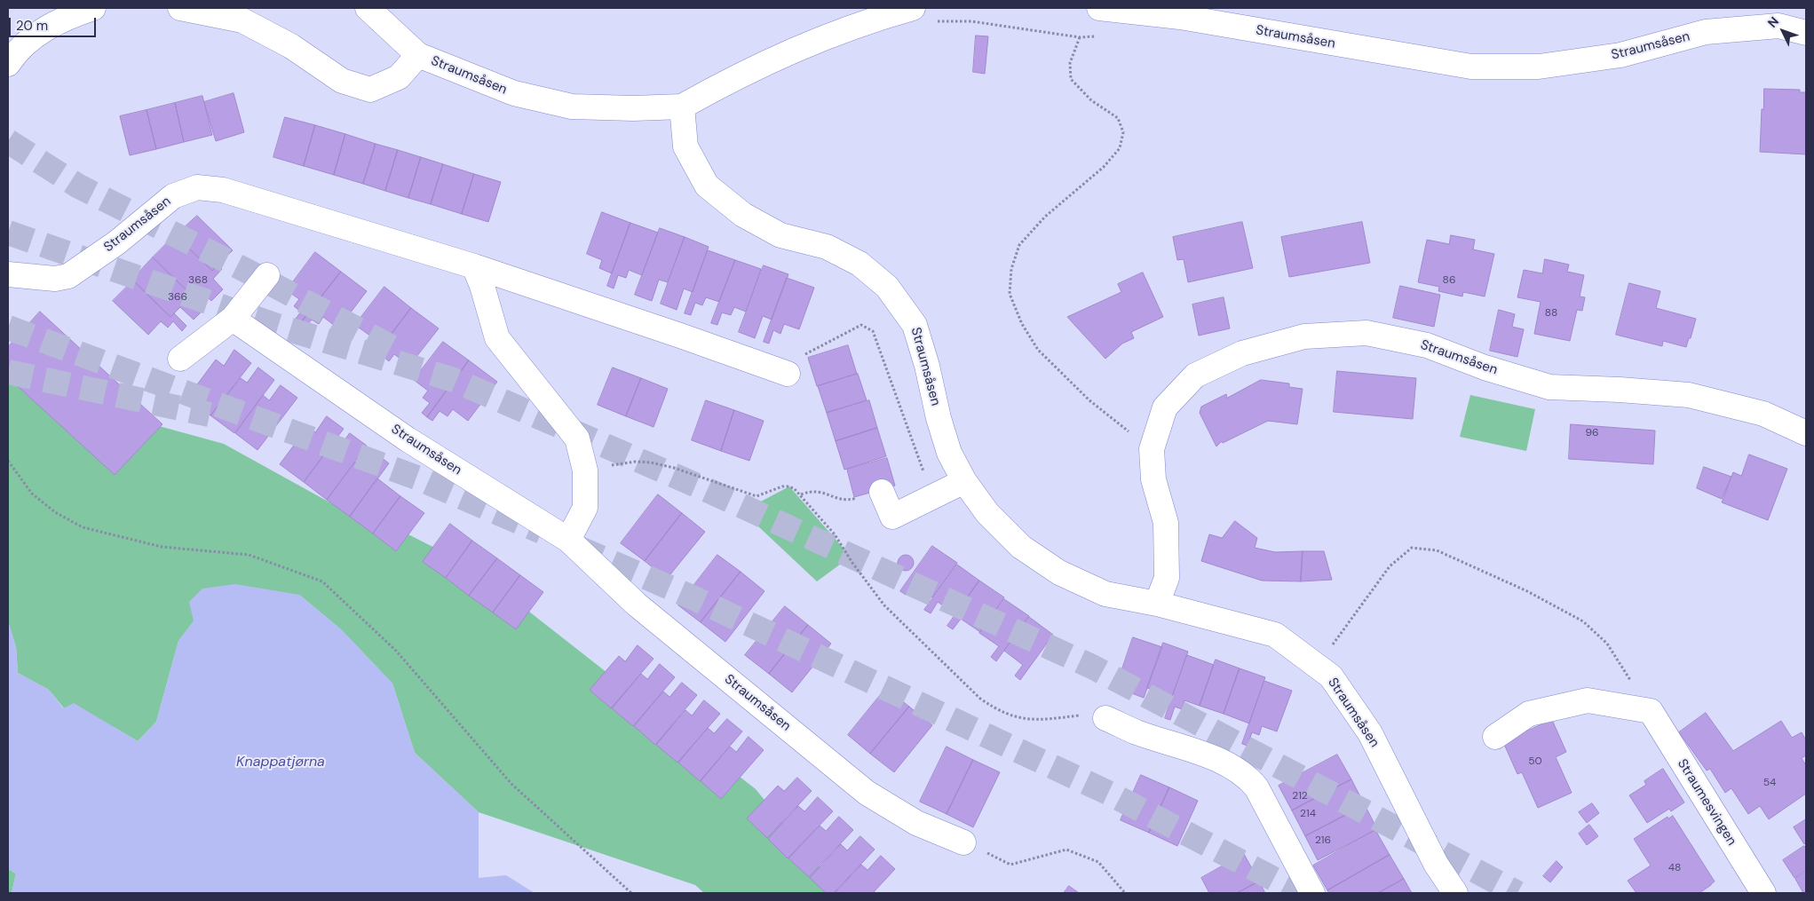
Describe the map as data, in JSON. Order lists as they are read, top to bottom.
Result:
{
  "streets": {
    "street": ["Straumsåsen", "Straumesvingen"]
  },
  "water": ["Knappatjørna"],
  "house_numbers": [
    "368",
    "86",
    "366",
    "88",
    "96",
    "50",
    "54",
    "212",
    "214",
    "216",
    "48"
  ],
  "scale_bar": "20 m",
  "north": "top left"
}
